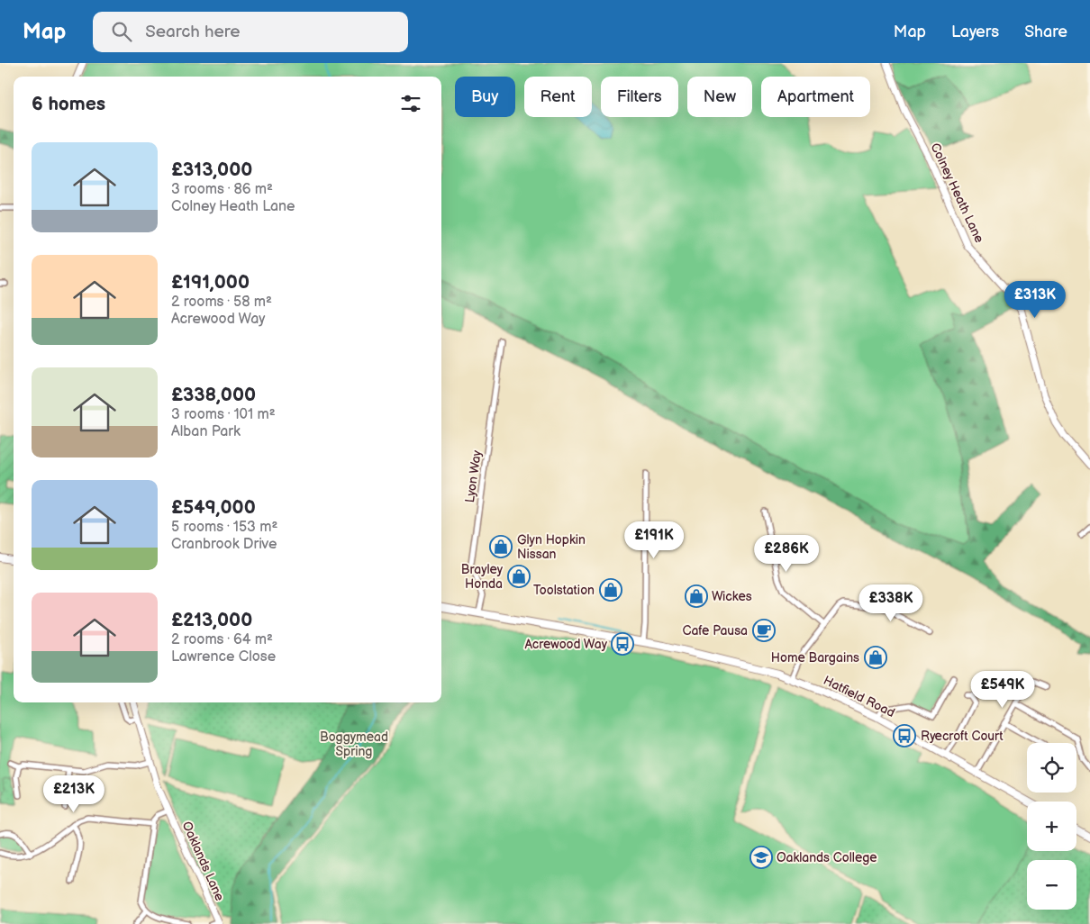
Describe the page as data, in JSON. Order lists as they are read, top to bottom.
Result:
{
  "streets": {
    "main road": ["Hatfield Road"],
    "street": ["Colney Heath Lane", "Lyon Way", "Oaklands Lane"]
  },
  "crossings": [
    ["Lyon Way", "Hatfield Road"]
  ],
  "parks": ["Boggymead Spring"],
  "places": {
    "shop": [
      "Glyn Hopkin Nissan",
      "Brayley Honda",
      "Toolstation",
      "Wickes",
      "Home Bargains"
    ],
    "cafe": ["Cafe Pausa"],
    "bus stop": ["Acrewood Way", "Ryecroft Court"],
    "school or university": ["Oaklands College"]
  },
  "page": {
    "header": "Map",
    "search": "Search here",
    "nav": ["Map", "Layers", "Share"],
    "chip": [
      "Buy",
      "Rent",
      "Filters",
      "New",
      "Apartment"
    ],
    "heading": "6 homes",
    "list": [
      {
        "name": "£313,000",
        "note": "3 rooms · 86 m² · Colney Heath Lane"
      },
      {
        "name": "£191,000",
        "note": "2 rooms · 58 m² · Acrewood Way"
      },
      {
        "name": "£338,000",
        "note": "3 rooms · 101 m² · Alban Park"
      },
      {
        "name": "£549,000",
        "note": "5 rooms · 153 m² · Cranbrook Drive"
      },
      {
        "name": "£213,000",
        "note": "2 rooms · 64 m² · Lawrence Close"
      }
    ],
    "price": [
      "£313K",
      "£191K",
      "£286K",
      "£338K",
      "£549K",
      "£213K"
    ],
    "map_buttons": ["+", "−"]
  }
}
